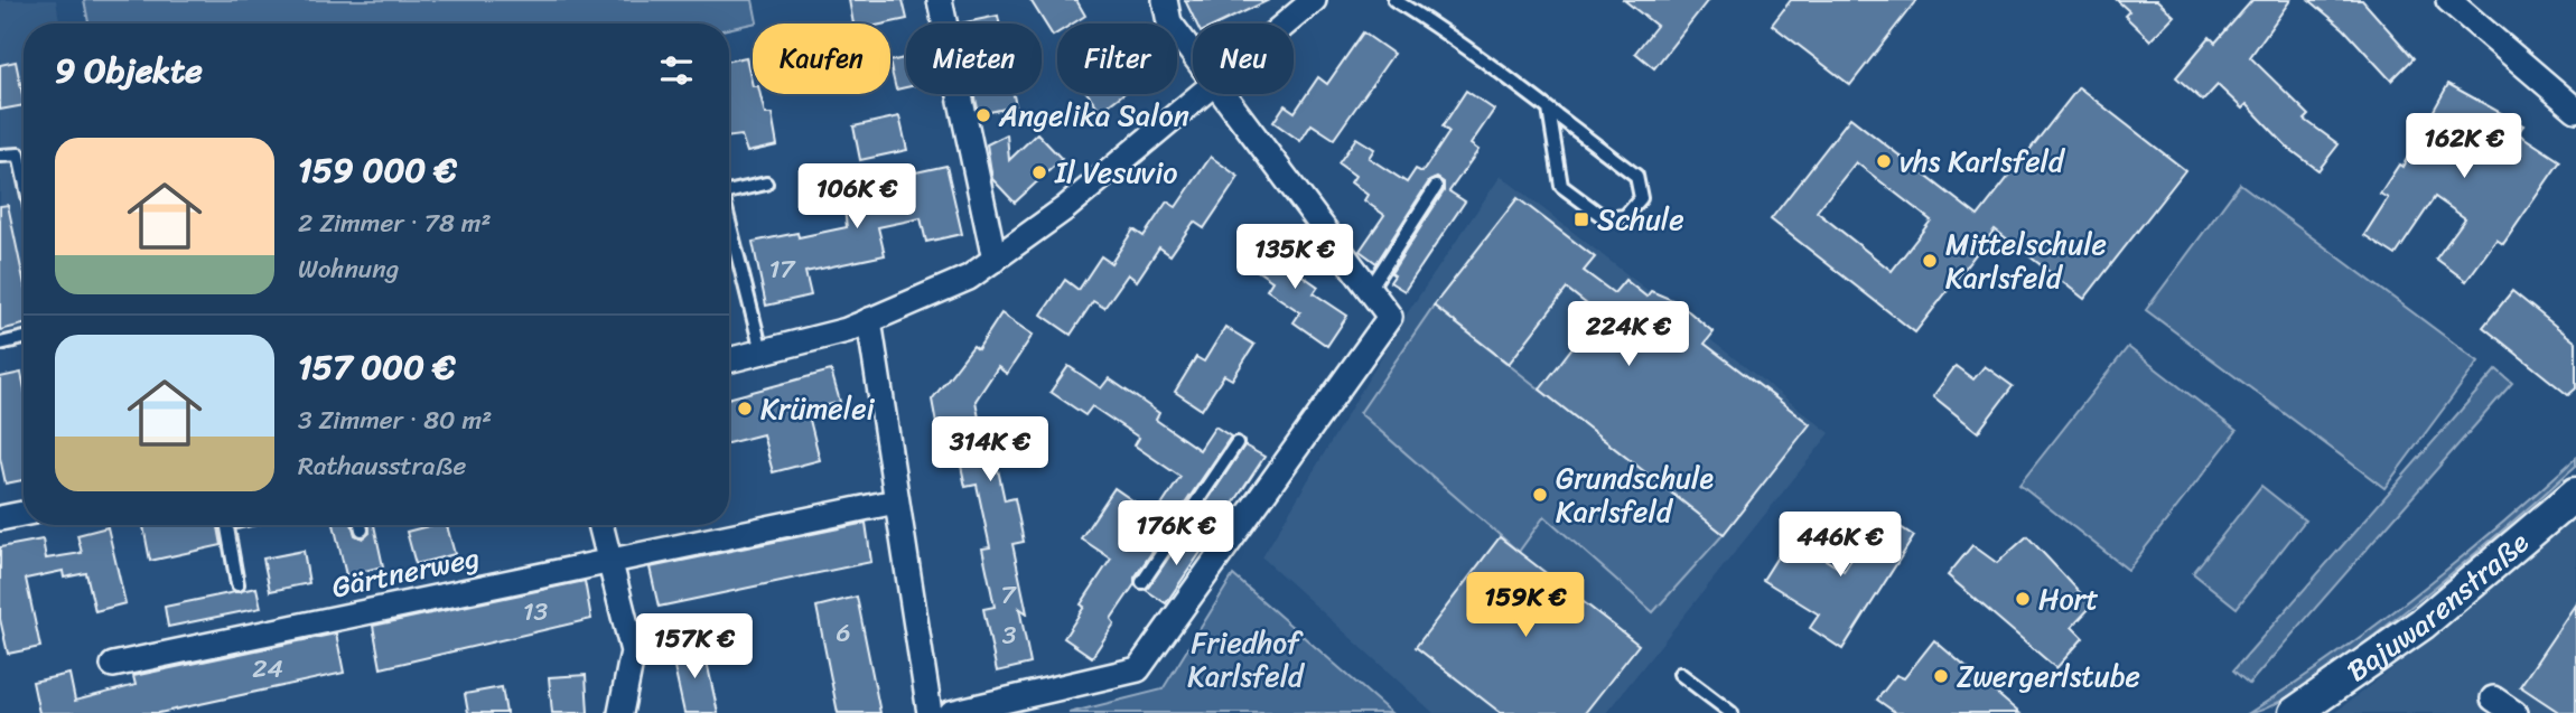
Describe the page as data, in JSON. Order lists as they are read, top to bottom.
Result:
{
  "streets": {
    "main road": ["Bajuwarenstraße"],
    "street": ["Gärtnerweg"]
  },
  "parks": ["Friedhof Karlsfeld"],
  "places": {
    "other": [
      "Angelika Salon",
      "vhs Karlsfeld",
      "Il Vesuvio",
      "Mittelschule Karlsfeld",
      "Krümelei",
      "Grundschule Karlsfeld",
      "Hort",
      "Zwergerlstube"
    ],
    "transit": ["Schule"]
  },
  "house_numbers": [
    "17",
    "7",
    "13",
    "6",
    "3",
    "24"
  ],
  "page": {
    "chip": [
      "Kaufen",
      "Mieten",
      "Filter",
      "Neu"
    ],
    "heading": "9 Objekte",
    "price": [
      "162K €",
      "106K €",
      "135K €",
      "224K €",
      "314K €",
      "176K €",
      "446K €",
      "159K €",
      "157K €"
    ],
    "list": [
      {
        "name": "159 000 €",
        "note": "2 Zimmer · 78 m² · Wohnung"
      },
      {
        "name": "157 000 €",
        "note": "3 Zimmer · 80 m² · Rathausstraße"
      }
    ]
  }
}
